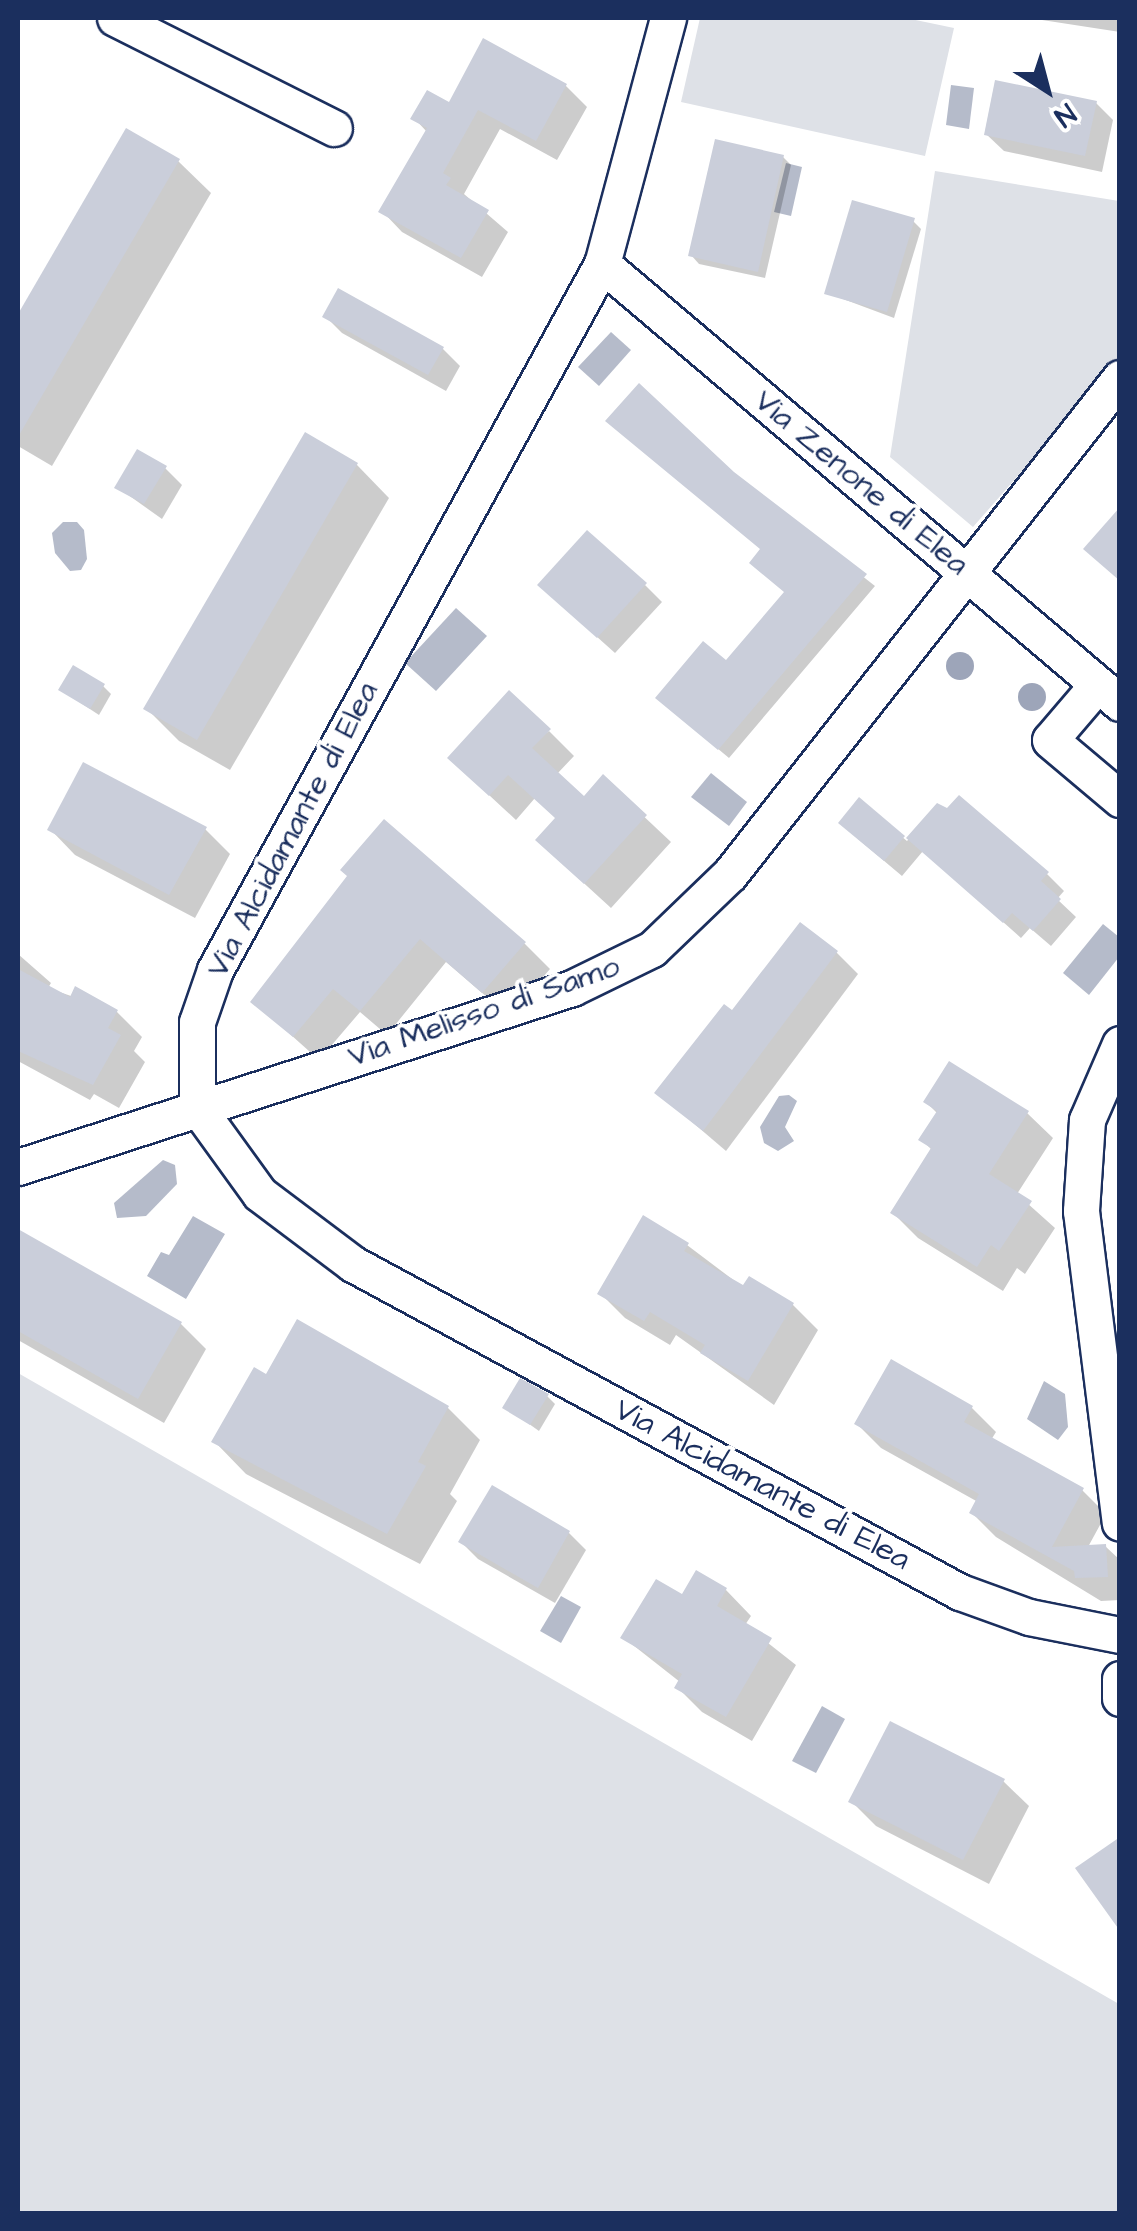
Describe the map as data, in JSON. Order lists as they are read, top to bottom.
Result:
{
  "streets": {
    "street": ["Via Zenone di Elea", "Via Alcidamante di Elea", "Via Melisso di Samo"]
  },
  "crossings": [
    ["Via Zenone di Elea", "Via Alcidamante di Elea"],
    ["Via Zenone di Elea", "Via Melisso di Samo"],
    ["Via Alcidamante di Elea", "Via Melisso di Samo"]
  ],
  "north": "bottom right"
}
